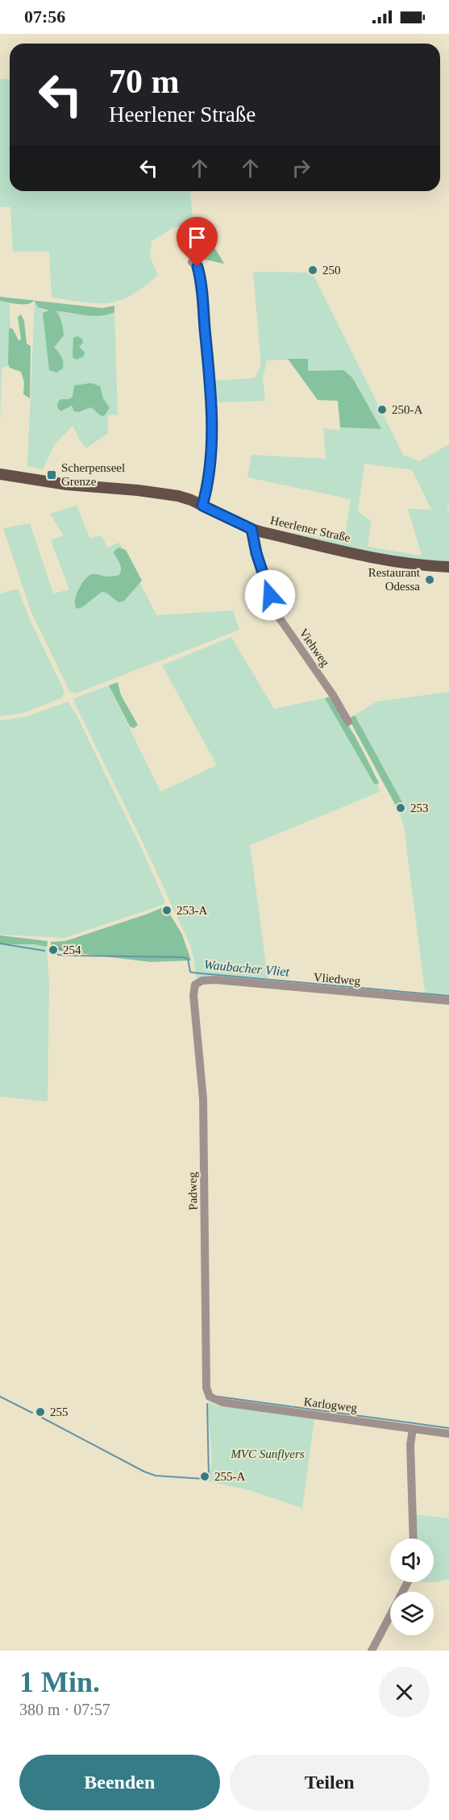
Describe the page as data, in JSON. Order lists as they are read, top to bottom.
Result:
{
  "streets": {
    "main road": ["Heerlener Straße"],
    "street": [
      "Viehweg",
      "Vliedweg",
      "Padweg",
      "Karlogweg"
    ]
  },
  "crossings": [
    ["Heerlener Straße", "Viehweg"],
    ["Vliedweg", "Padweg"],
    ["Padweg", "Karlogweg"]
  ],
  "water": ["Waubacher Vliet"],
  "parks": ["MVC Sunflyers"],
  "places": {
    "other": [
      "250",
      "250-A",
      "Restaurant Odessa",
      "253",
      "253-A",
      "254",
      "255",
      "255-A"
    ],
    "transit": ["Scherpenseel Grenze"]
  },
  "page": {
    "status": "07:56",
    "turn": ["70 m", "Heerlener Straße"],
    "heading": ["1 Min.", "380 m · 07:57"],
    "buttons": ["Beenden", "Teilen"]
  }
}
